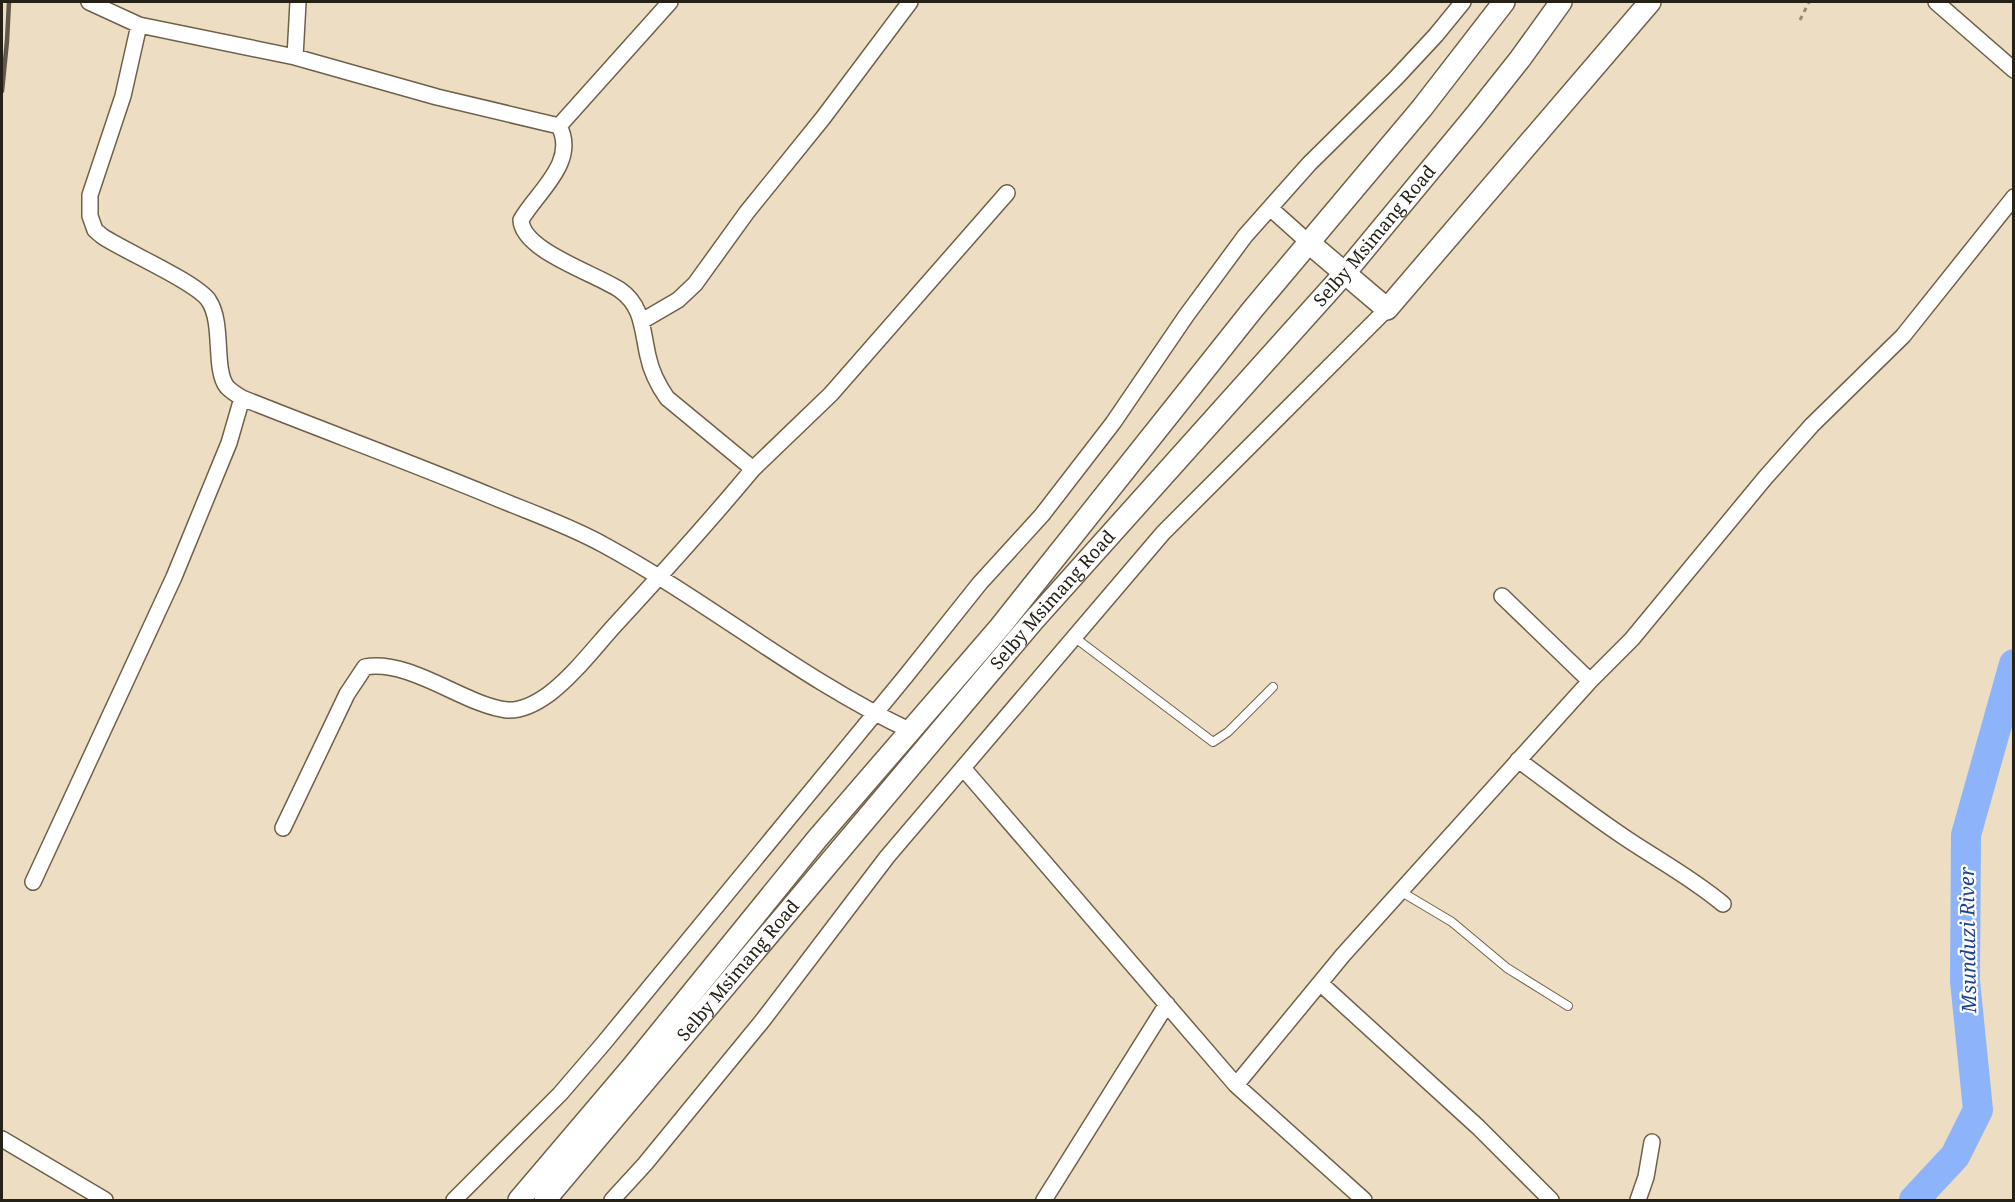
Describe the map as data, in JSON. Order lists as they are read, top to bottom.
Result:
{
  "streets": {
    "main road": ["Selby Msimang Road"]
  },
  "water": ["Msunduzi River"]
}
